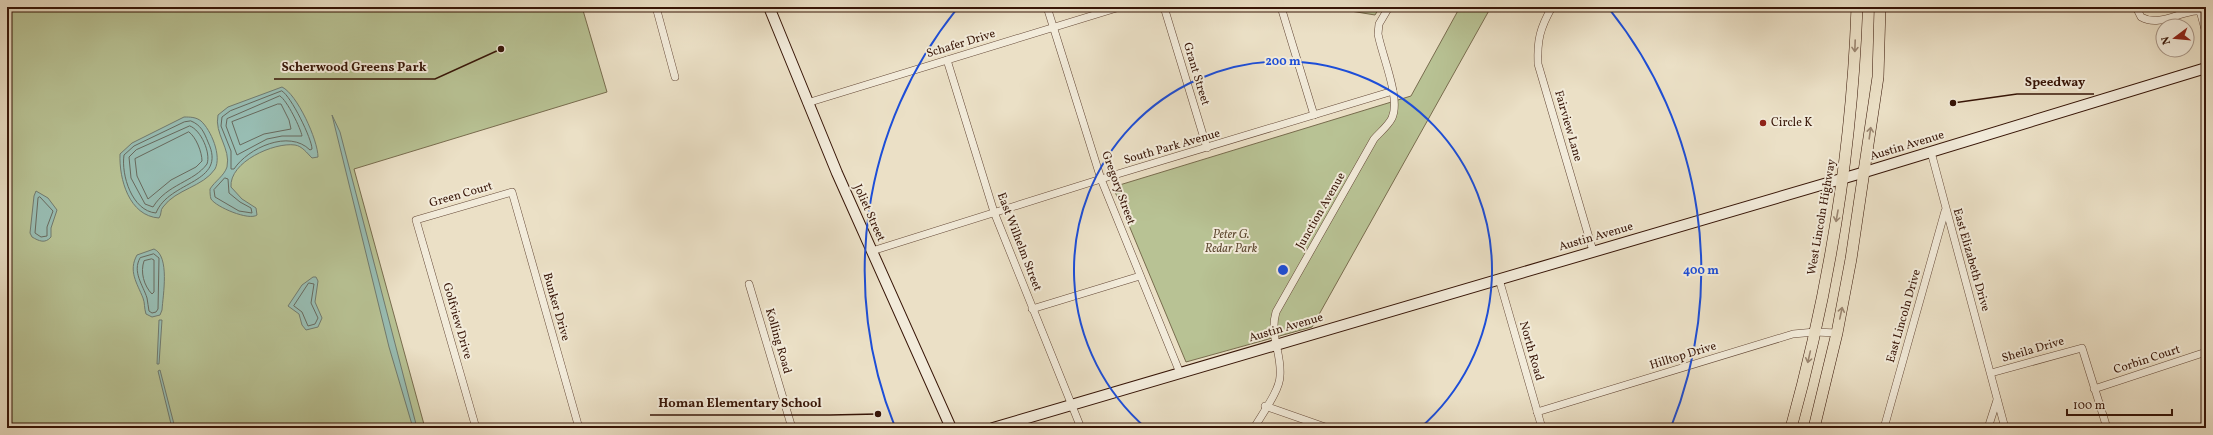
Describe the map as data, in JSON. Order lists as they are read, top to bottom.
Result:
{
  "streets": {
    "main road": ["West Lincoln Highway"],
    "street": [
      "Schafer Drive",
      "Grant Street",
      "Fairview Lane",
      "Austin Avenue",
      "South Park Avenue",
      "Gregory Street",
      "Green Court",
      "Junction Avenue",
      "Joliet Street",
      "East Wilhelm Street",
      "East Elizabeth Drive",
      "Bunker Drive",
      "East Lincoln Drive",
      "Golfview Drive",
      "Kolling Road",
      "Sheila Drive",
      "North Road",
      "Hilltop Drive",
      "Corbin Court"
    ]
  },
  "crossings": [
    ["Schafer Drive", "Gregory Street"],
    ["Schafer Drive", "Joliet Street"],
    ["Schafer Drive", "East Wilhelm Street"],
    ["Grant Street", "South Park Avenue"],
    ["Fairview Lane", "Austin Avenue"],
    ["Austin Avenue", "Gregory Street"],
    ["Austin Avenue", "Junction Avenue"],
    ["Austin Avenue", "West Lincoln Highway"],
    ["Austin Avenue", "East Wilhelm Street"],
    ["Austin Avenue", "East Elizabeth Drive"],
    ["Austin Avenue", "North Road"],
    ["South Park Avenue", "Gregory Street"],
    ["South Park Avenue", "Junction Avenue"],
    ["South Park Avenue", "Joliet Street"],
    ["South Park Avenue", "East Wilhelm Street"],
    ["Green Court", "Bunker Drive"],
    ["Green Court", "Golfview Drive"],
    ["West Lincoln Highway", "Hilltop Drive"],
    ["East Elizabeth Drive", "East Lincoln Drive"],
    ["East Elizabeth Drive", "Sheila Drive"],
    ["Sheila Drive", "Corbin Court"],
    ["North Road", "Hilltop Drive"]
  ],
  "parks": ["Peter G. Redar Park"],
  "places": [
    "Scherwood Greens Park",
    "Speedway",
    "Circle K",
    "Homan Elementary School"
  ],
  "scale_bar": "100 m",
  "north": "left",
  "rings": ["200 m", "400 m"]
}
